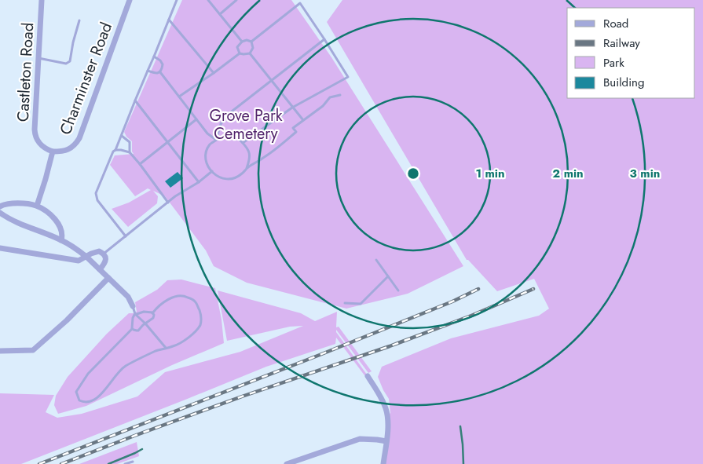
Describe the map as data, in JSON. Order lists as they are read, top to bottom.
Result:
{
  "streets": {
    "street": ["Castleton Road", "Charminster Road"]
  },
  "crossings": [
    ["Castleton Road", "Charminster Road"]
  ],
  "parks": ["Grove Park Cemetery"],
  "legend": [
    "Road",
    "Railway",
    "Park",
    "Building"
  ],
  "rings": ["1 min", "2 min", "3 min"]
}
